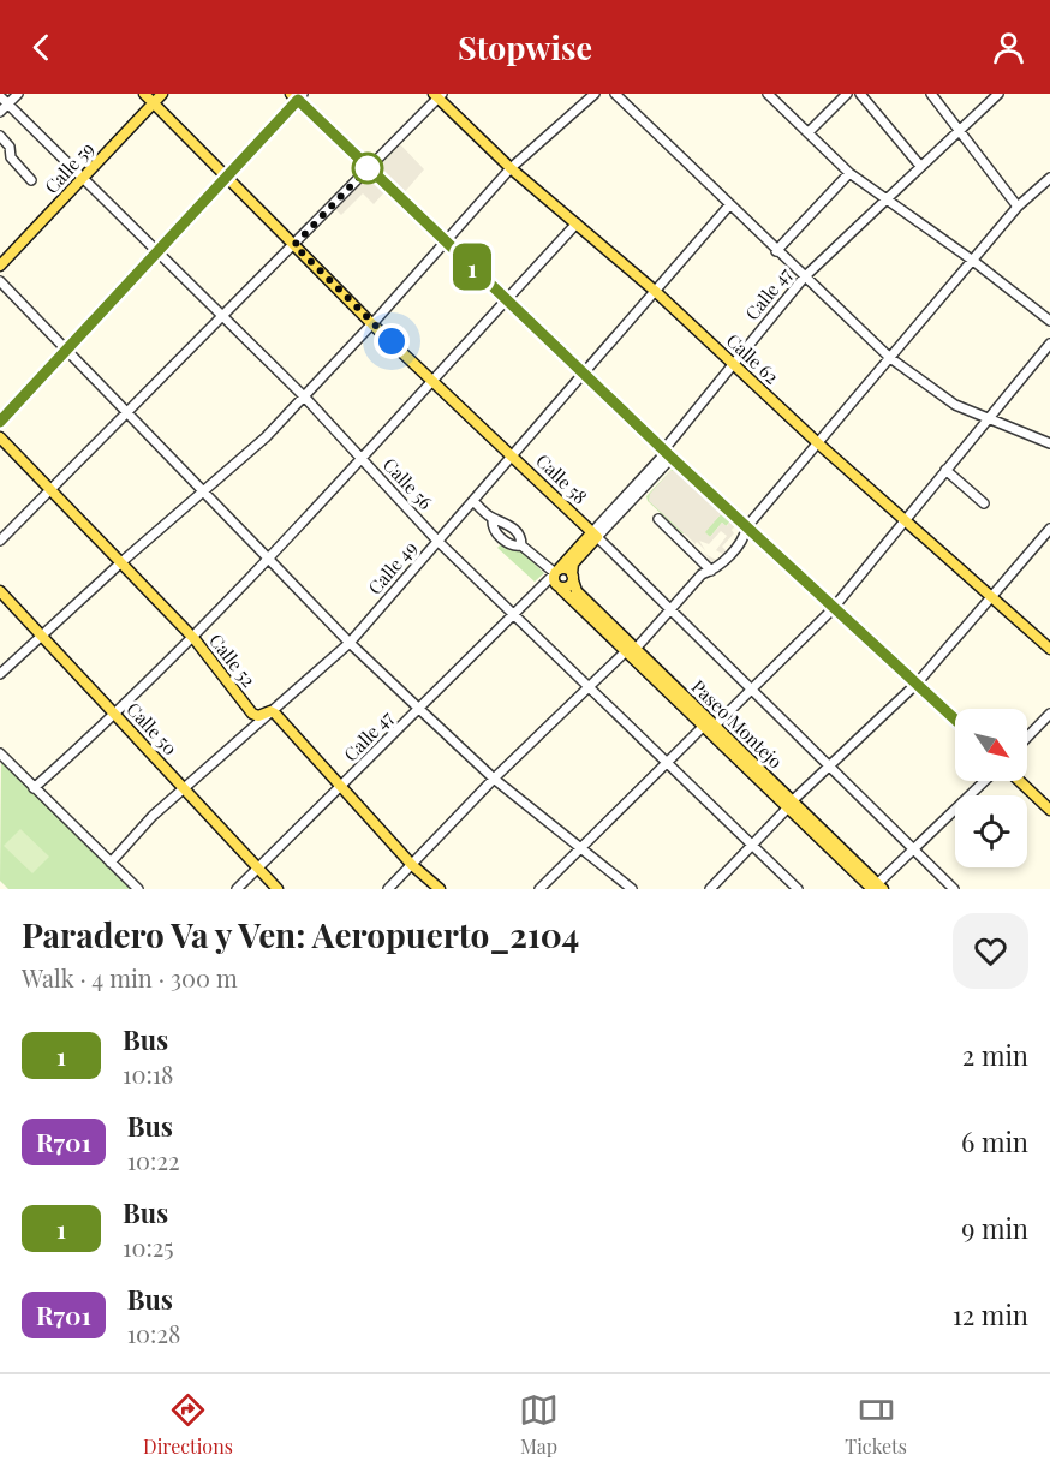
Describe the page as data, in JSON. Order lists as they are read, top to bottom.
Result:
{
  "streets": {
    "main road": [
      "Calle 59",
      "Calle 47",
      "Calle 62",
      "Calle 58",
      "Calle 52",
      "Paseo Montejo",
      "Calle 50"
    ],
    "street": ["Calle 56", "Calle 49"]
  },
  "crossings": [
    ["Calle 59", "Calle 58"],
    ["Calle 59", "Calle 56"],
    ["Calle 47", "Calle 62"],
    ["Calle 47", "Calle 58"],
    ["Calle 47", "Calle 56"],
    ["Calle 47", "Calle 52"],
    ["Calle 47", "Paseo Montejo"],
    ["Calle 47", "Calle 50"],
    ["Calle 62", "Calle 49"],
    ["Calle 58", "Calle 49"],
    ["Calle 56", "Calle 49"],
    ["Calle 49", "Calle 52"],
    ["Calle 49", "Calle 50"]
  ],
  "lines": ["bus line 1"],
  "north": "bottom right",
  "page": {
    "header": "Stopwise",
    "on_map": "1",
    "heading": ["Paradero Va y Ven: Aeropuerto_2104", "Walk · 4 min · 300 m"],
    "list": [
      {
        "mark": "1",
        "name": "Bus",
        "note": "10:18",
        "value": "2 min"
      },
      {
        "mark": "R701",
        "name": "Bus",
        "note": "10:22",
        "value": "6 min"
      },
      {
        "mark": "1",
        "name": "Bus",
        "note": "10:25",
        "value": "9 min"
      },
      {
        "mark": "R701",
        "name": "Bus",
        "note": "10:28",
        "value": "12 min"
      }
    ],
    "tabs": ["Directions", "Map", "Tickets"]
  }
}
